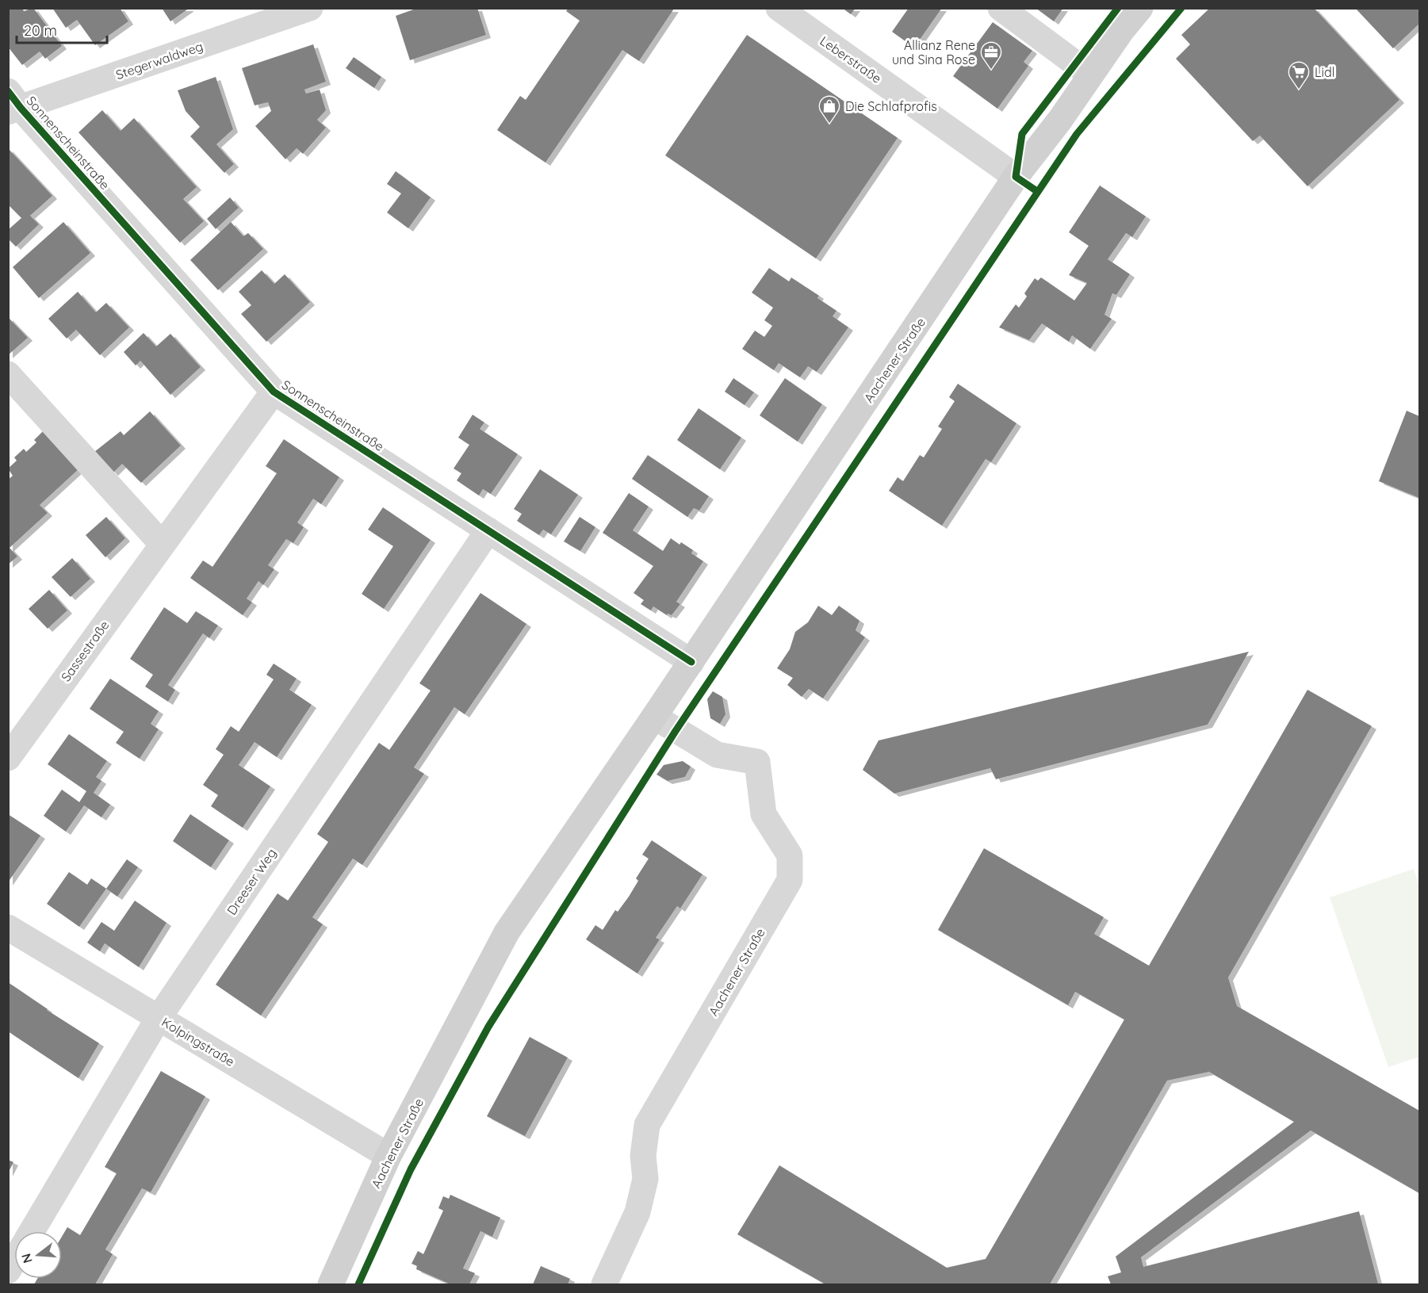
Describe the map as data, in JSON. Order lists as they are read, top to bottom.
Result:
{
  "streets": {
    "main road": ["Aachener Straße"],
    "street": [
      "Leberstraße",
      "Stegerwaldweg",
      "Sonnenscheinstraße",
      "Sassestraße",
      "Dreeser Weg",
      "Kolpingstraße"
    ]
  },
  "crossings": [
    ["Leberstraße", "Aachener Straße"],
    ["Stegerwaldweg", "Sonnenscheinstraße"],
    ["Sonnenscheinstraße", "Aachener Straße"],
    ["Sonnenscheinstraße", "Sassestraße"],
    ["Sonnenscheinstraße", "Dreeser Weg"],
    ["Aachener Straße", "Kolpingstraße"],
    ["Dreeser Weg", "Kolpingstraße"]
  ],
  "places": {
    "office": ["Allianz Rene und Sina Rose"],
    "supermarket": ["Lidl"],
    "shop": ["Die Schlafprofis"]
  },
  "scale_bar": "20 m",
  "north": "left"
}
